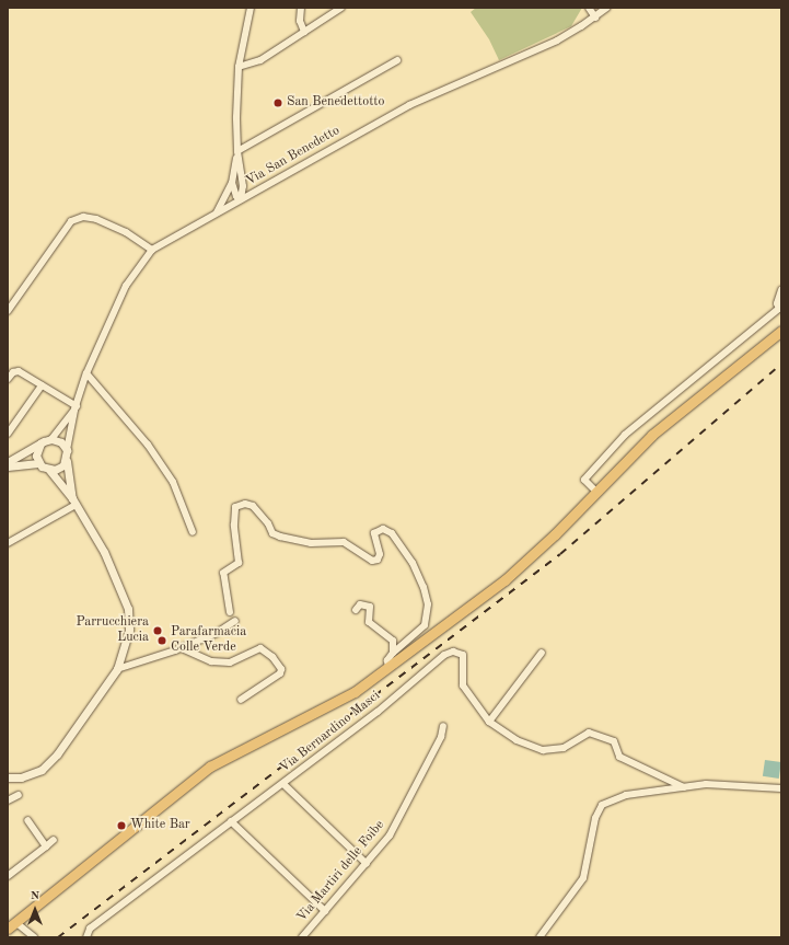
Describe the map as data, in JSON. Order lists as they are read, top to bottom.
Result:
{
  "streets": {
    "street": ["Via San Benedetto", "Via Bernardino Masci", "Via Martiri delle Foibe"]
  },
  "places": [
    "San Benedettotto",
    "Parrucchiera Lucia",
    "Parafarmacia Colle Verde",
    "White Bar"
  ],
  "north": "top"
}
